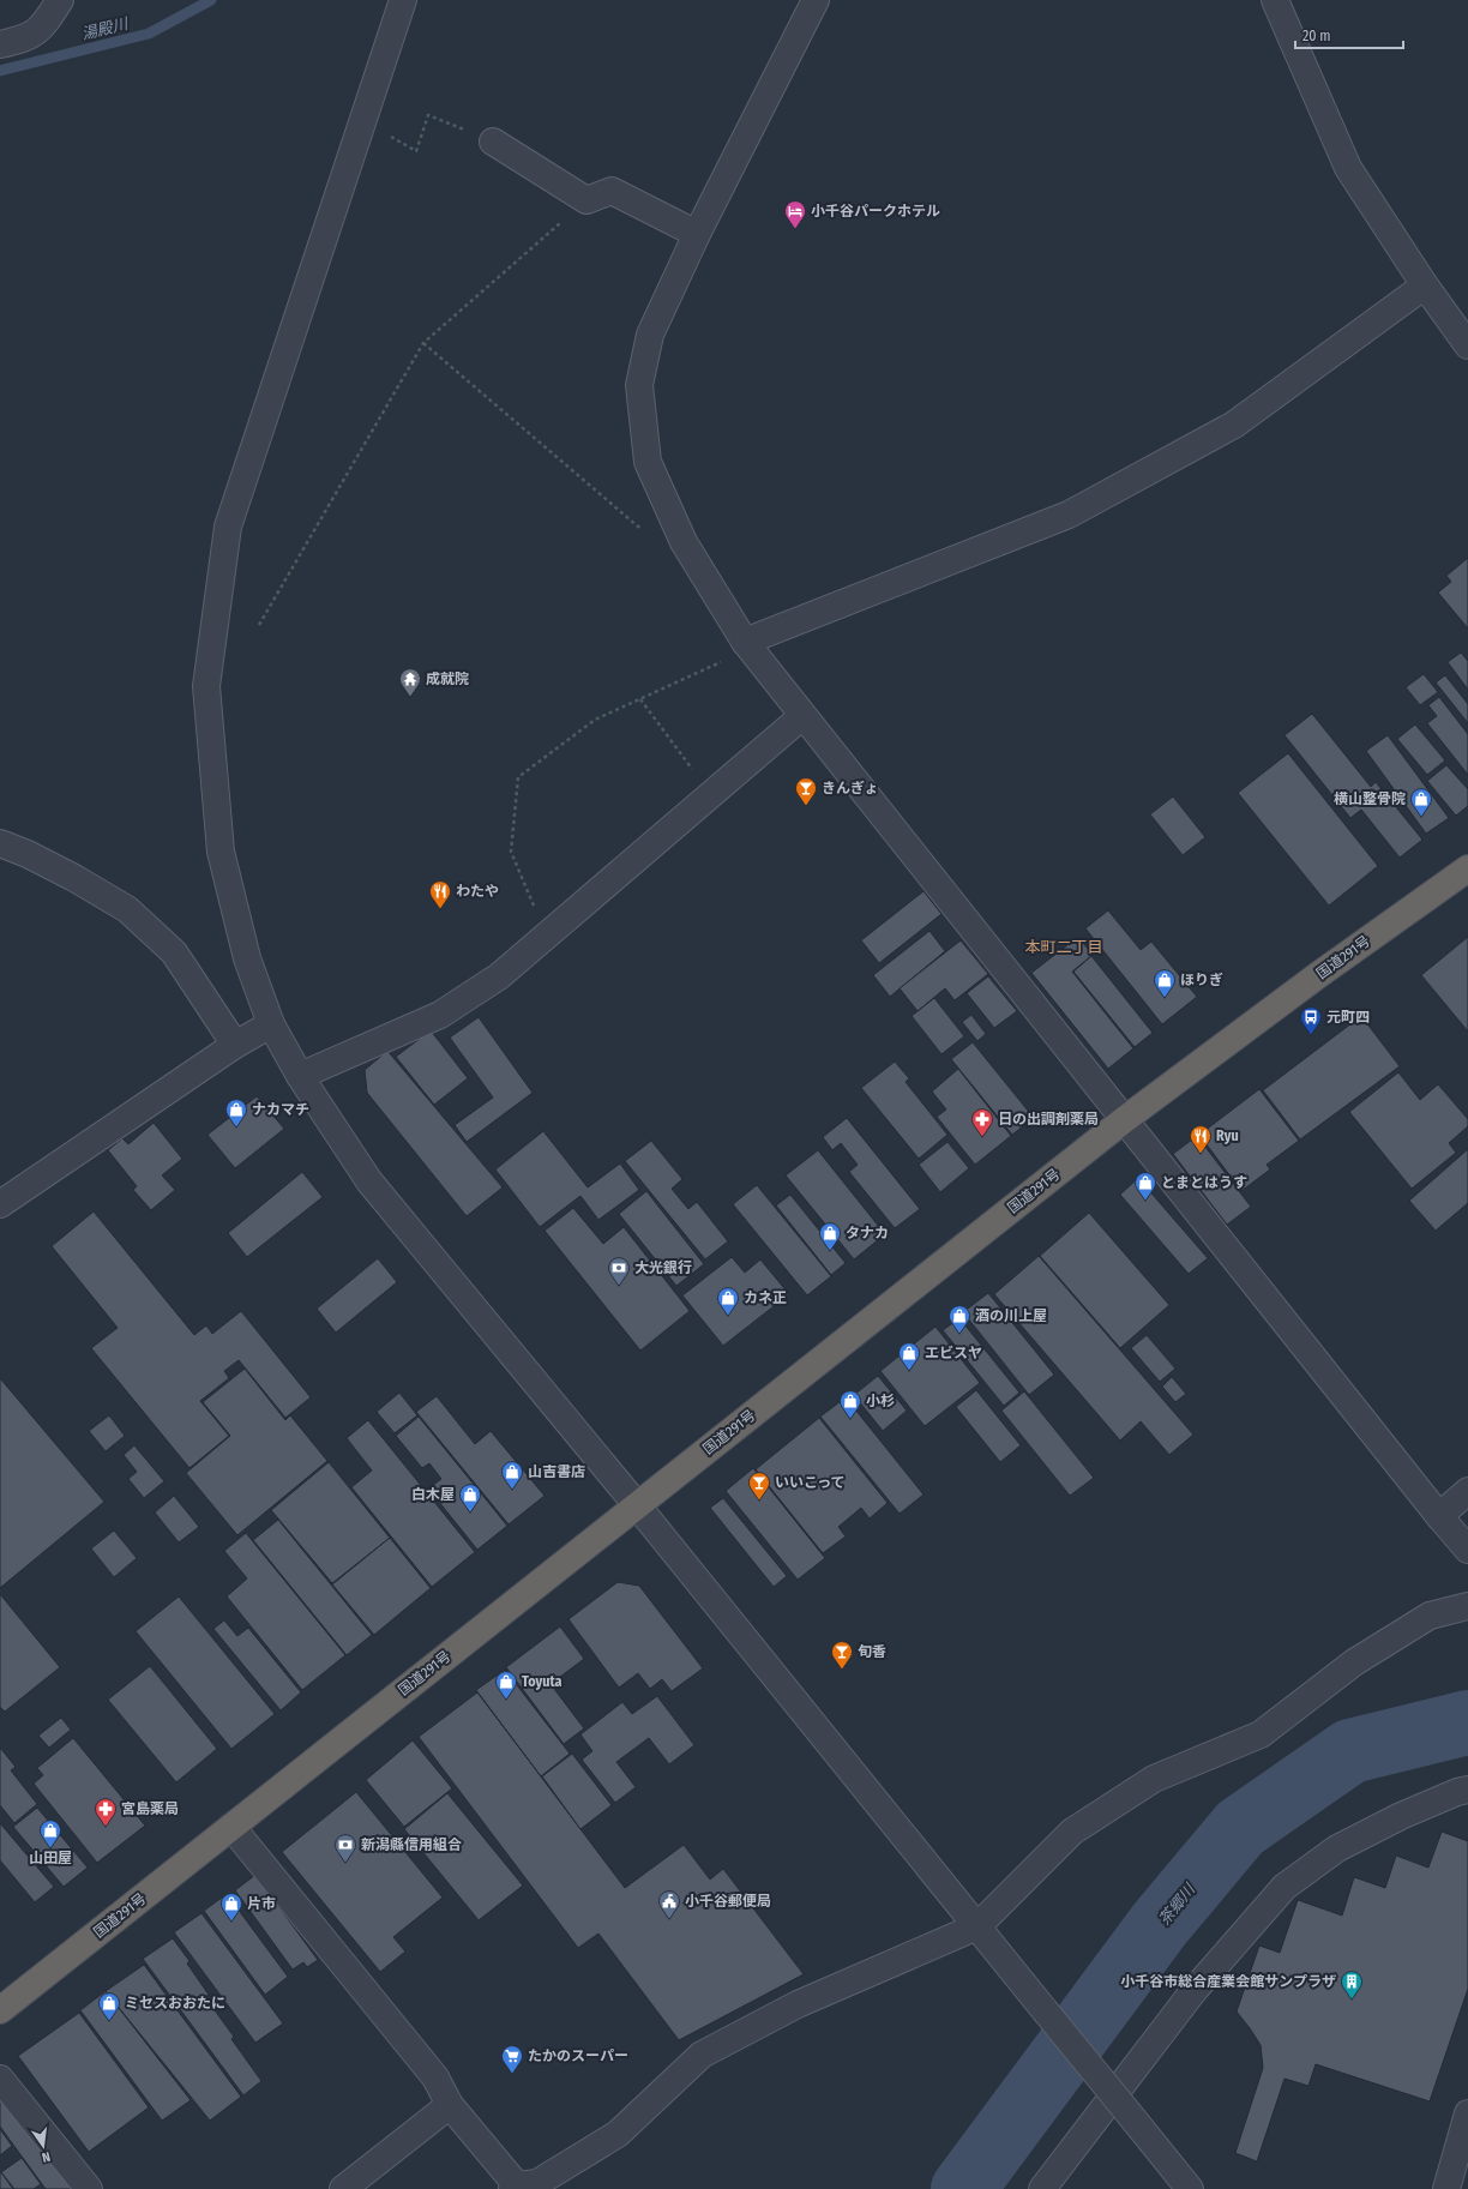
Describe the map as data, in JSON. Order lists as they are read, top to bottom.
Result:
{
  "streets": {
    "highway": ["国道291号"]
  },
  "districts": ["本町二丁目"],
  "water": ["湯殿川", "茶郷川"],
  "places": {
    "hotel": ["小千谷パークホテル"],
    "temple": ["成就院"],
    "bar": ["きんぎょ", "いいこって", "旬香"],
    "shop": [
      "横山整骨院",
      "ほりぎ",
      "ナカマチ",
      "とまとはうす",
      "タナカ",
      "カネ正",
      "酒の川上屋",
      "エビスヤ",
      "小杉",
      "山吉書店",
      "白木屋",
      "Toyuta",
      "山田屋",
      "片市",
      "ミセスおおたに"
    ],
    "restaurant": ["わたや", "Ryu"],
    "bus stop": ["元町四"],
    "pharmacy": ["日の出調剤薬局", "宮島薬局"],
    "bank": ["大光銀行", "新潟縣信用組合"],
    "public building": ["小千谷郵便局"],
    "building": ["小千谷市総合産業会館サンプラザ"],
    "supermarket": ["たかのスーパー"]
  },
  "scale_bar": "20 m",
  "north": "bottom"
}
